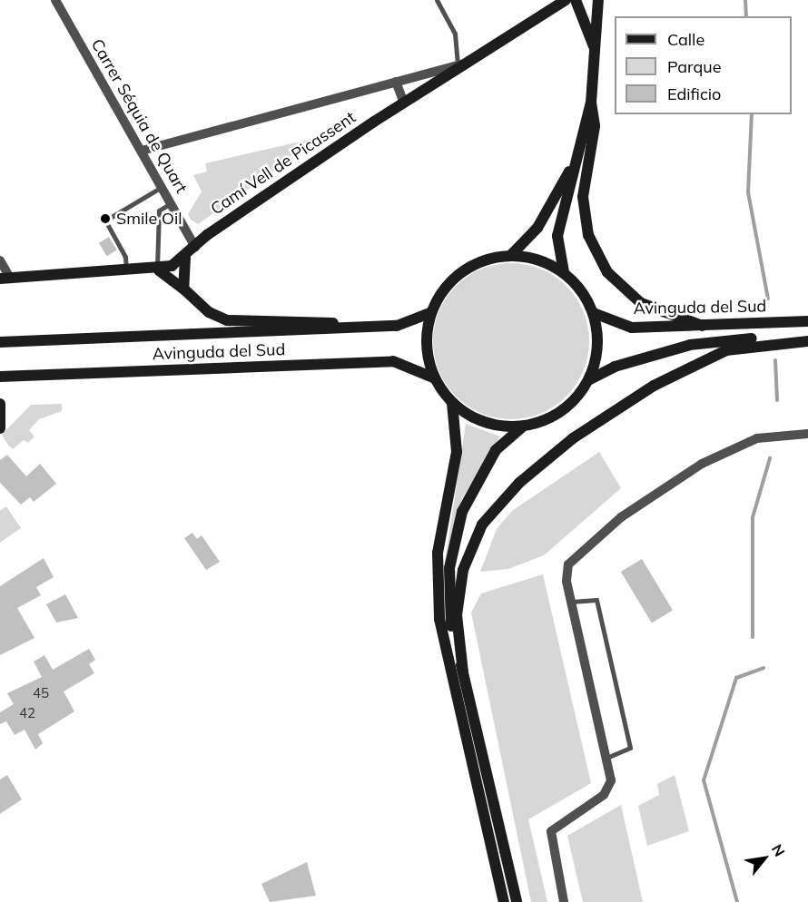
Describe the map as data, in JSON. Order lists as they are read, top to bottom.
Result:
{
  "streets": {
    "main road": ["Camí Vell de Picassent", "Avinguda del Sud"],
    "street": ["Carrer Séquia de Quart"]
  },
  "crossings": [
    ["Carrer Séquia de Quart", "Camí Vell de Picassent"]
  ],
  "places": ["Smile Oil"],
  "house_numbers": ["45", "42"],
  "legend": ["Calle", "Parque", "Edificio"],
  "north": "top right"
}
